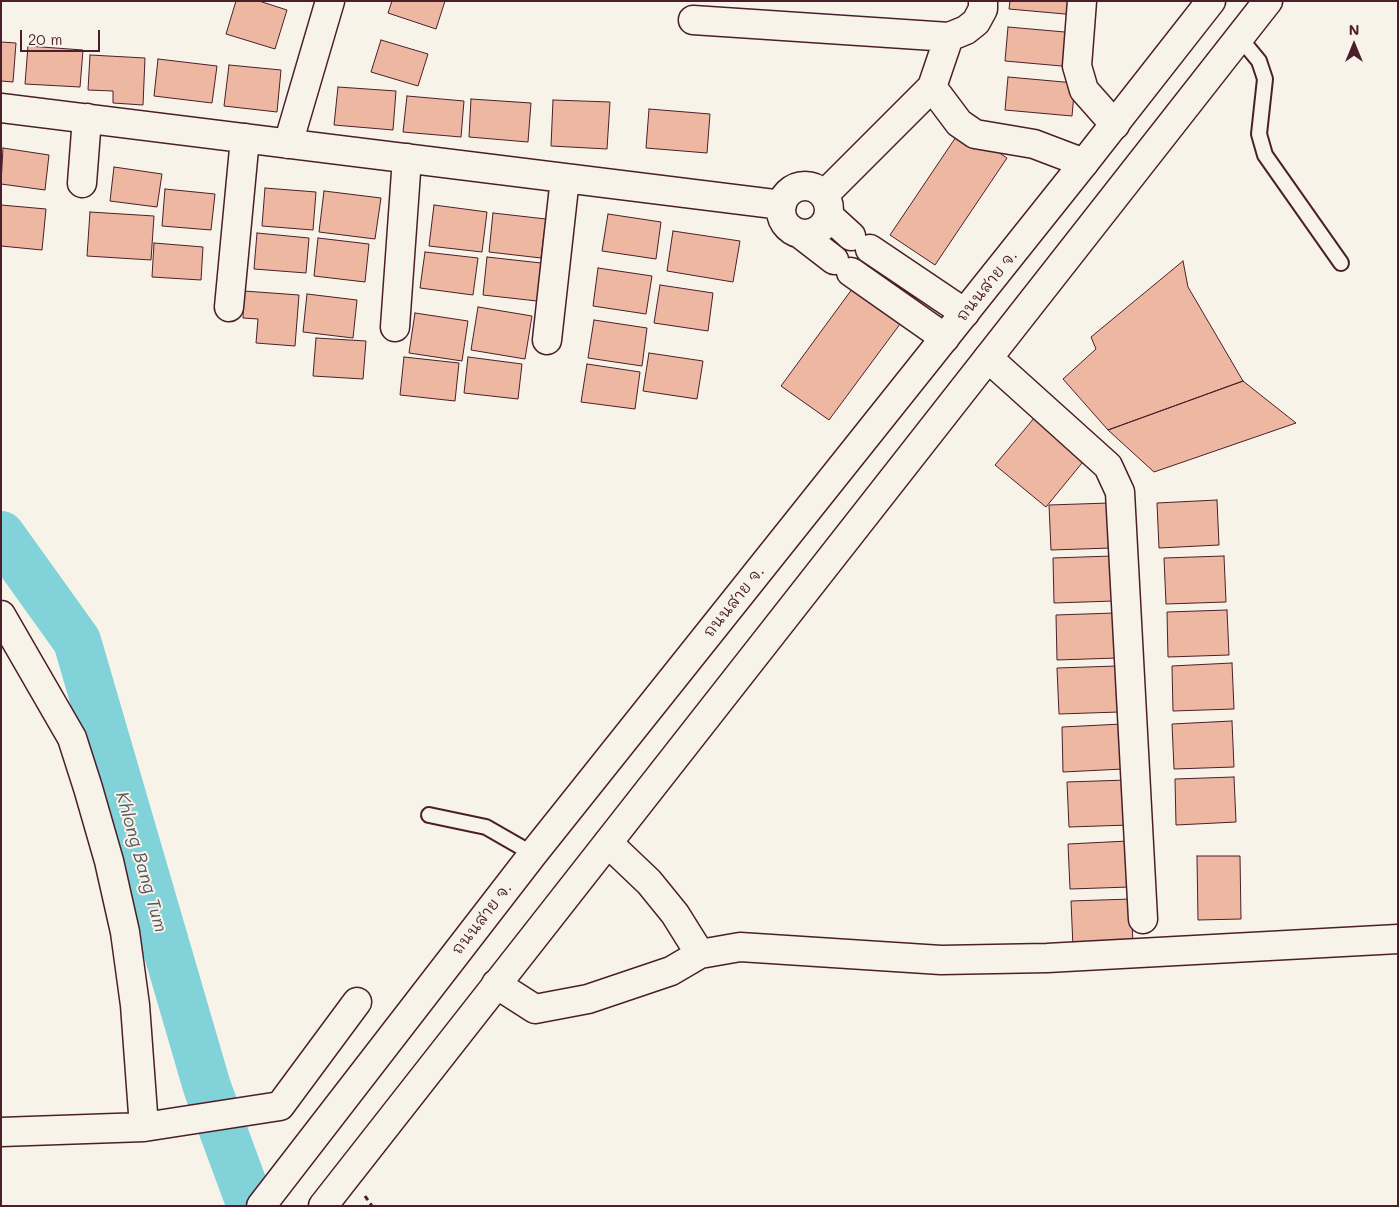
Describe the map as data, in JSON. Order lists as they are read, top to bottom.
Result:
{
  "streets": {
    "street": ["ถนนสาย จ."]
  },
  "water": ["Khlong Bang Tum"],
  "scale_bar": "20 m",
  "north": "top"
}
